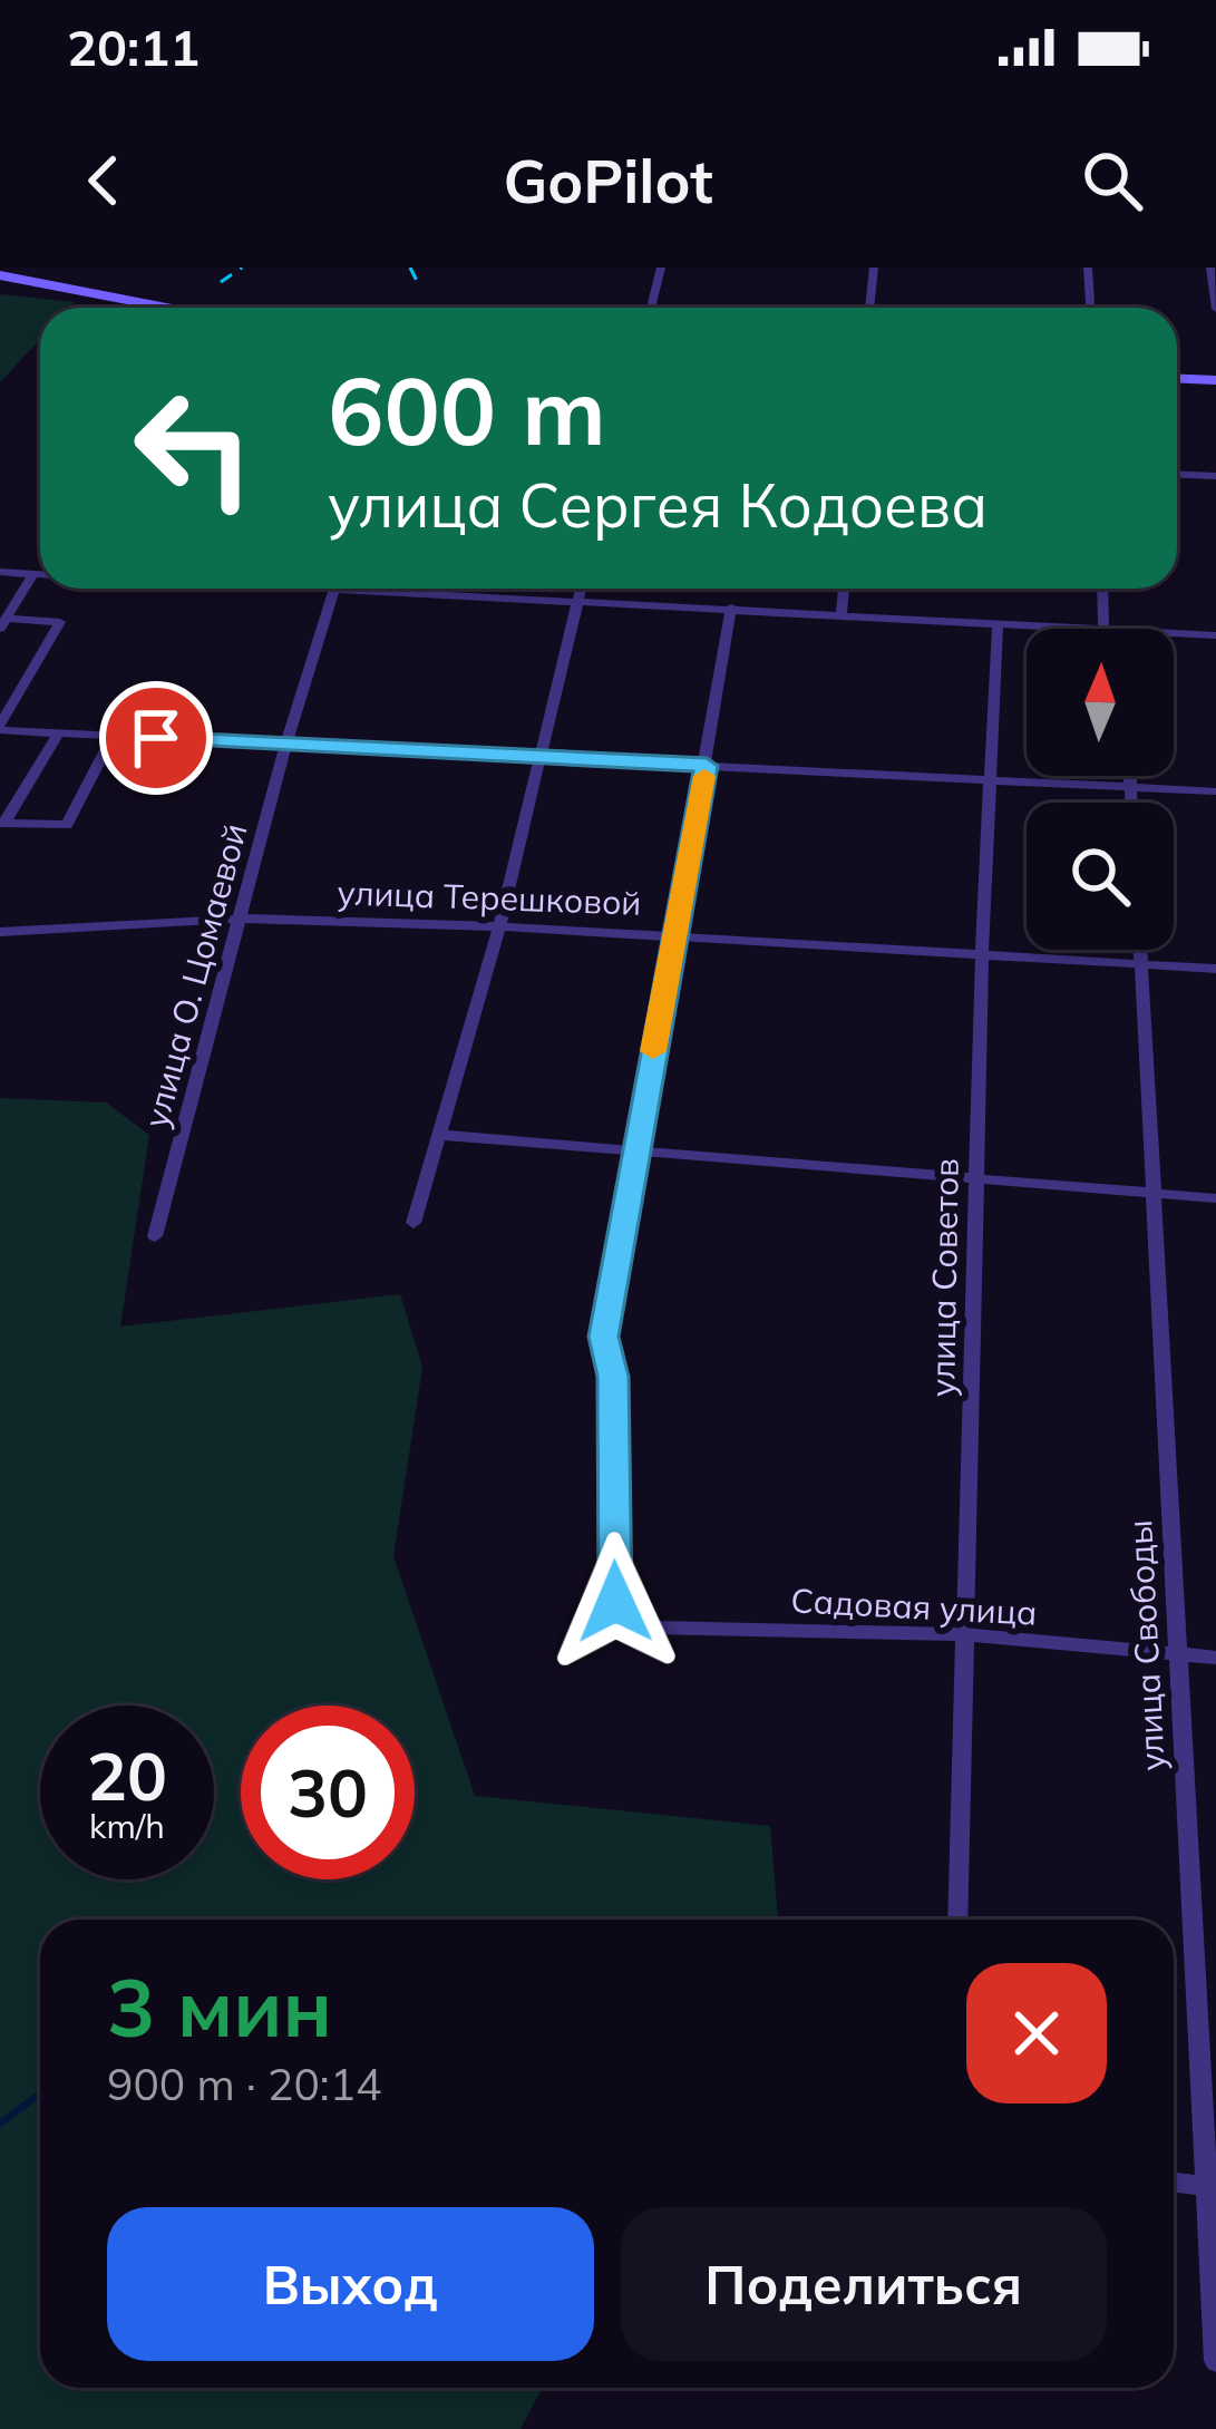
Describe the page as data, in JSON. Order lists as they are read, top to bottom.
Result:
{
  "streets": {
    "street": [
      "улица Терешковой",
      "улица О. Цомаевой",
      "улица Советов",
      "Садовая улица",
      "улица Свободы"
    ]
  },
  "crossings": [
    ["улица Терешковой", "улица О. Цомаевой"],
    ["улица Терешковой", "улица Советов"],
    ["улица Терешковой", "улица Свободы"],
    ["улица Советов", "Садовая улица"],
    ["Садовая улица", "улица Свободы"]
  ],
  "north": "top",
  "page": {
    "status": "20:11",
    "header": "GoPilot",
    "turn": ["600 m", "улица Сергея Кодоева"],
    "speed": "20 km/h",
    "limit": "30",
    "heading": ["3 мин", "900 m · 20:14"],
    "buttons": ["Выход", "Поделиться"]
  }
}
